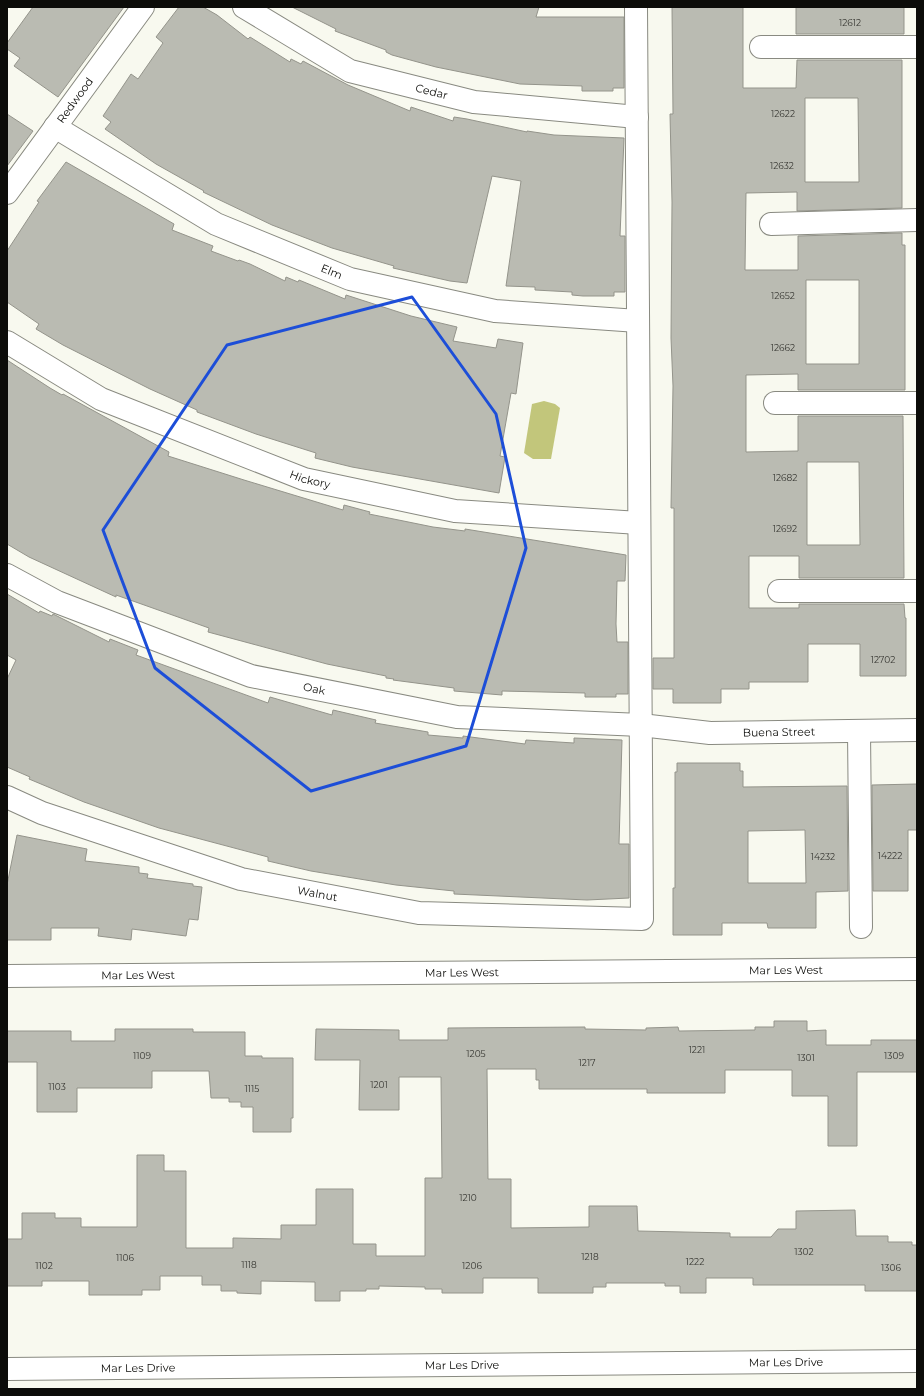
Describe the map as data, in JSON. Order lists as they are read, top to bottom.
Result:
{
  "streets": {
    "street": [
      "Cedar",
      "Redwood",
      "Elm",
      "Hickory",
      "Oak",
      "Buena Street",
      "Walnut",
      "Mar Les West",
      "Mar Les Drive"
    ]
  },
  "crossings": [
    ["Redwood", "Elm"],
    ["Oak", "Buena Street"],
    ["Oak", "Walnut"],
    ["Buena Street", "Walnut"]
  ],
  "house_numbers": [
    "12612",
    "12622",
    "12632",
    "12652",
    "12662",
    "12682",
    "12692",
    "12702",
    "14222",
    "14232",
    "1221",
    "1205",
    "1109",
    "1309",
    "1301",
    "1217",
    "1201",
    "1103",
    "1115",
    "1210",
    "1302",
    "1218",
    "1106",
    "1222",
    "1118",
    "1102",
    "1206",
    "1306"
  ]
}
